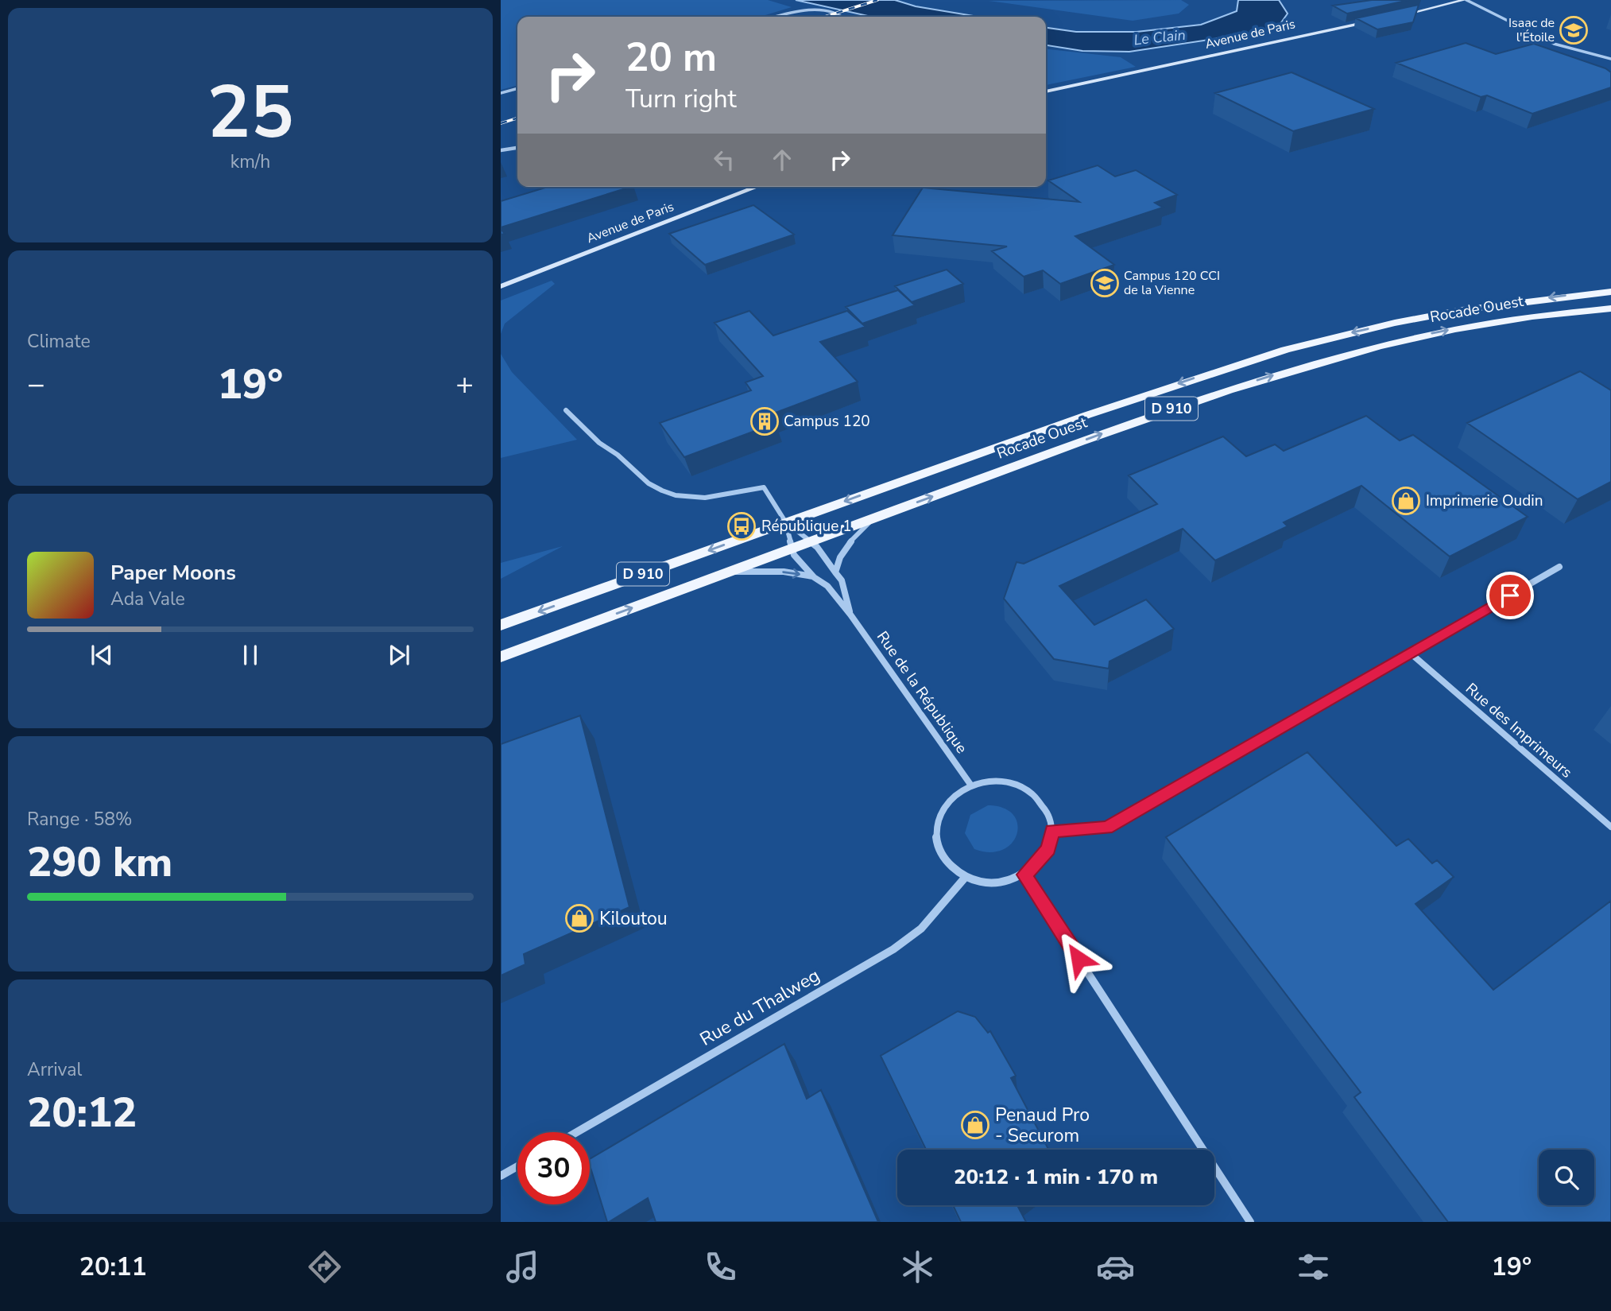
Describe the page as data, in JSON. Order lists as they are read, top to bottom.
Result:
{
  "streets": {
    "main road": ["Avenue de Paris", "Rocade Ouest", "D 910"],
    "street": ["Rue de la République", "Rue des Imprimeurs", "Rue du Thalweg"]
  },
  "crossings": [
    ["Rocade Ouest", "Rue de la République"],
    ["D 910", "Rue de la République"],
    ["Rue de la République", "Rue du Thalweg"]
  ],
  "water": ["Le Clain"],
  "places": {
    "school or university": ["Isaac de l'Étoile", "Campus 120 CCI de la Vienne"],
    "building": ["Campus 120"],
    "shop": ["Imprimerie Oudin", "Kiloutou", "Penaud Pro - Securom"],
    "bus stop": ["République 1"]
  },
  "page": {
    "tile": [
      ["25", "km/h"],
      "Climate",
      ["Range · 58%", "290 km"],
      ["Arrival", "20:12"]
    ],
    "turn": ["20 m", "Turn right"],
    "heat": ["−", "19°", "+"],
    "song": ["Paper Moons", "Ada Vale"],
    "limit": "30",
    "trip": "20:12 · 1 min · 170 m",
    "tabs": ["20:11", "19°"]
  }
}
